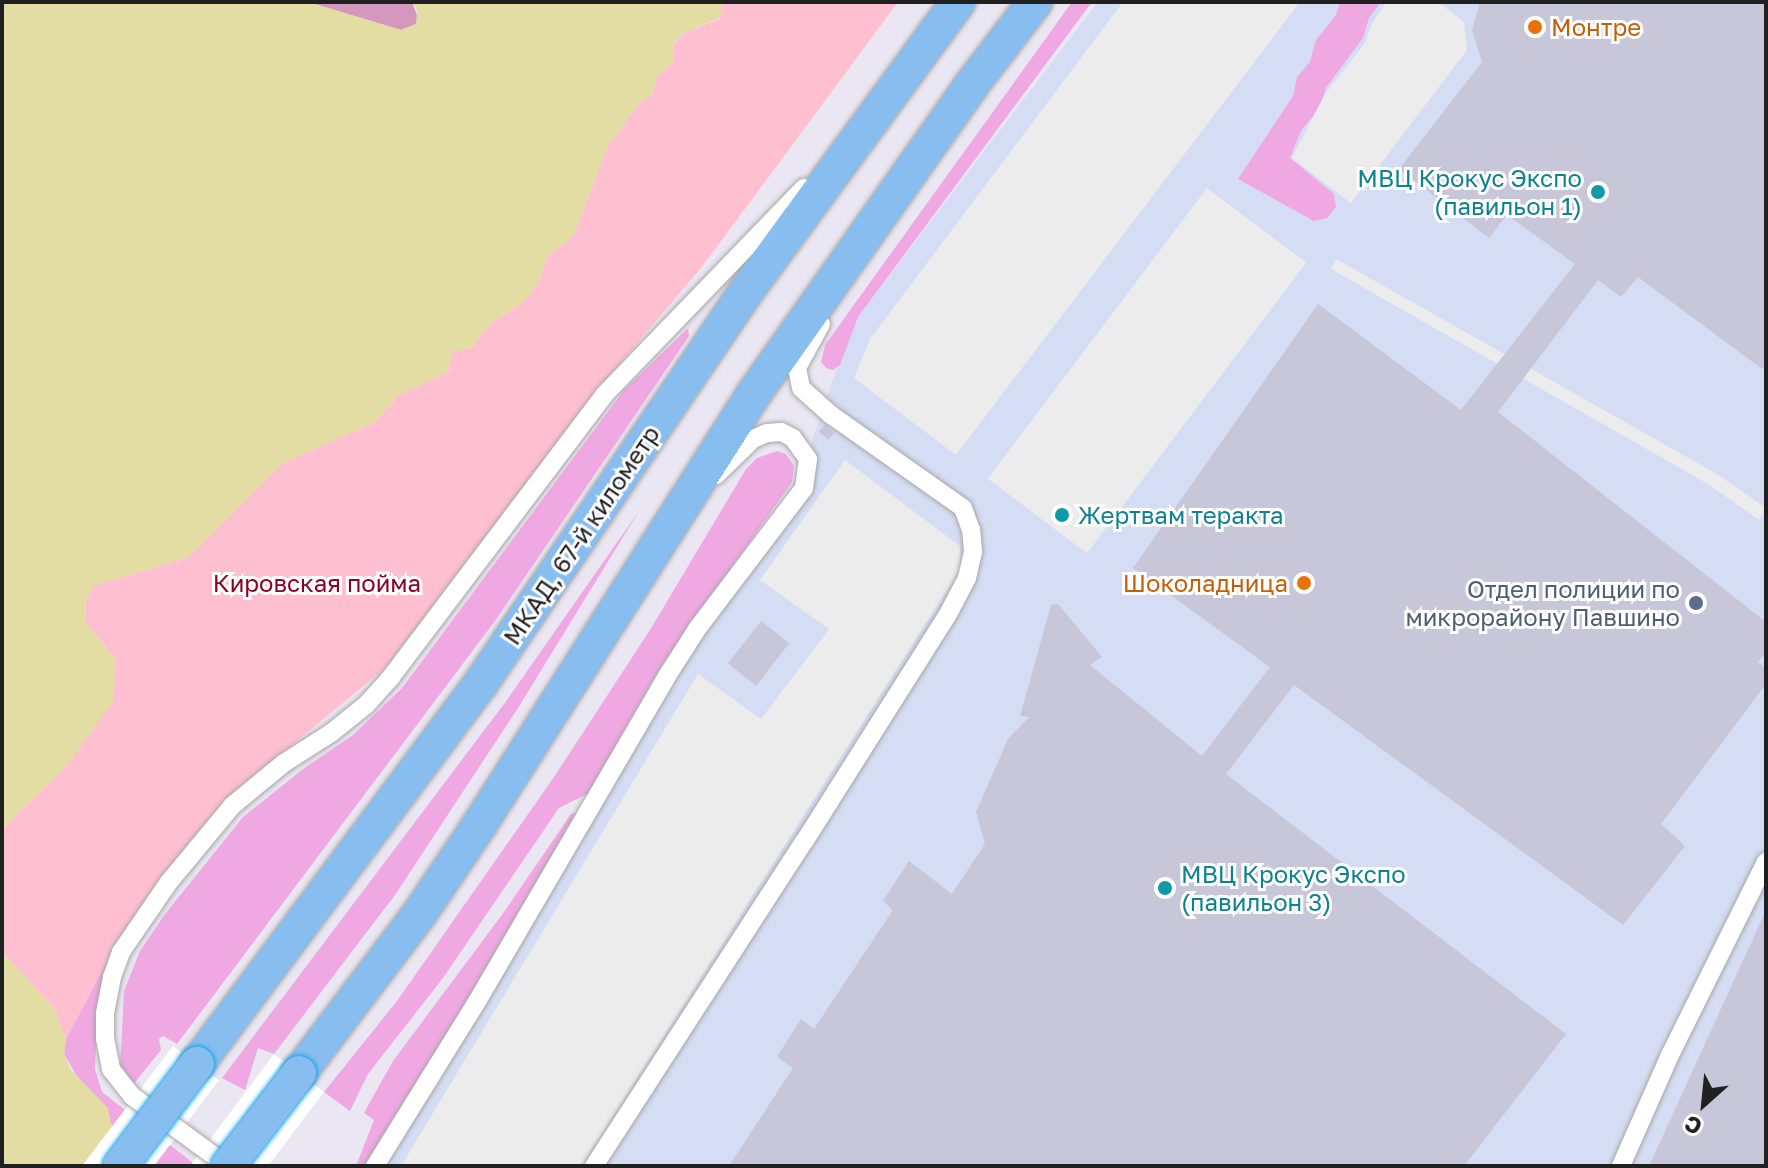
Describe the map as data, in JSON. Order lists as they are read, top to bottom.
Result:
{
  "streets": {
    "highway": ["МКАД, 67-й километр"]
  },
  "parks": ["Кировская пойма"],
  "places": [
    "Монтре",
    "МВЦ Крокус Экспо (павильон 1)",
    "Жертвам теракта",
    "Шоколадница",
    "Отдел полиции по микрорайону Павшино",
    "МВЦ Крокус Экспо (павильон 3)"
  ],
  "north": "bottom left"
}
